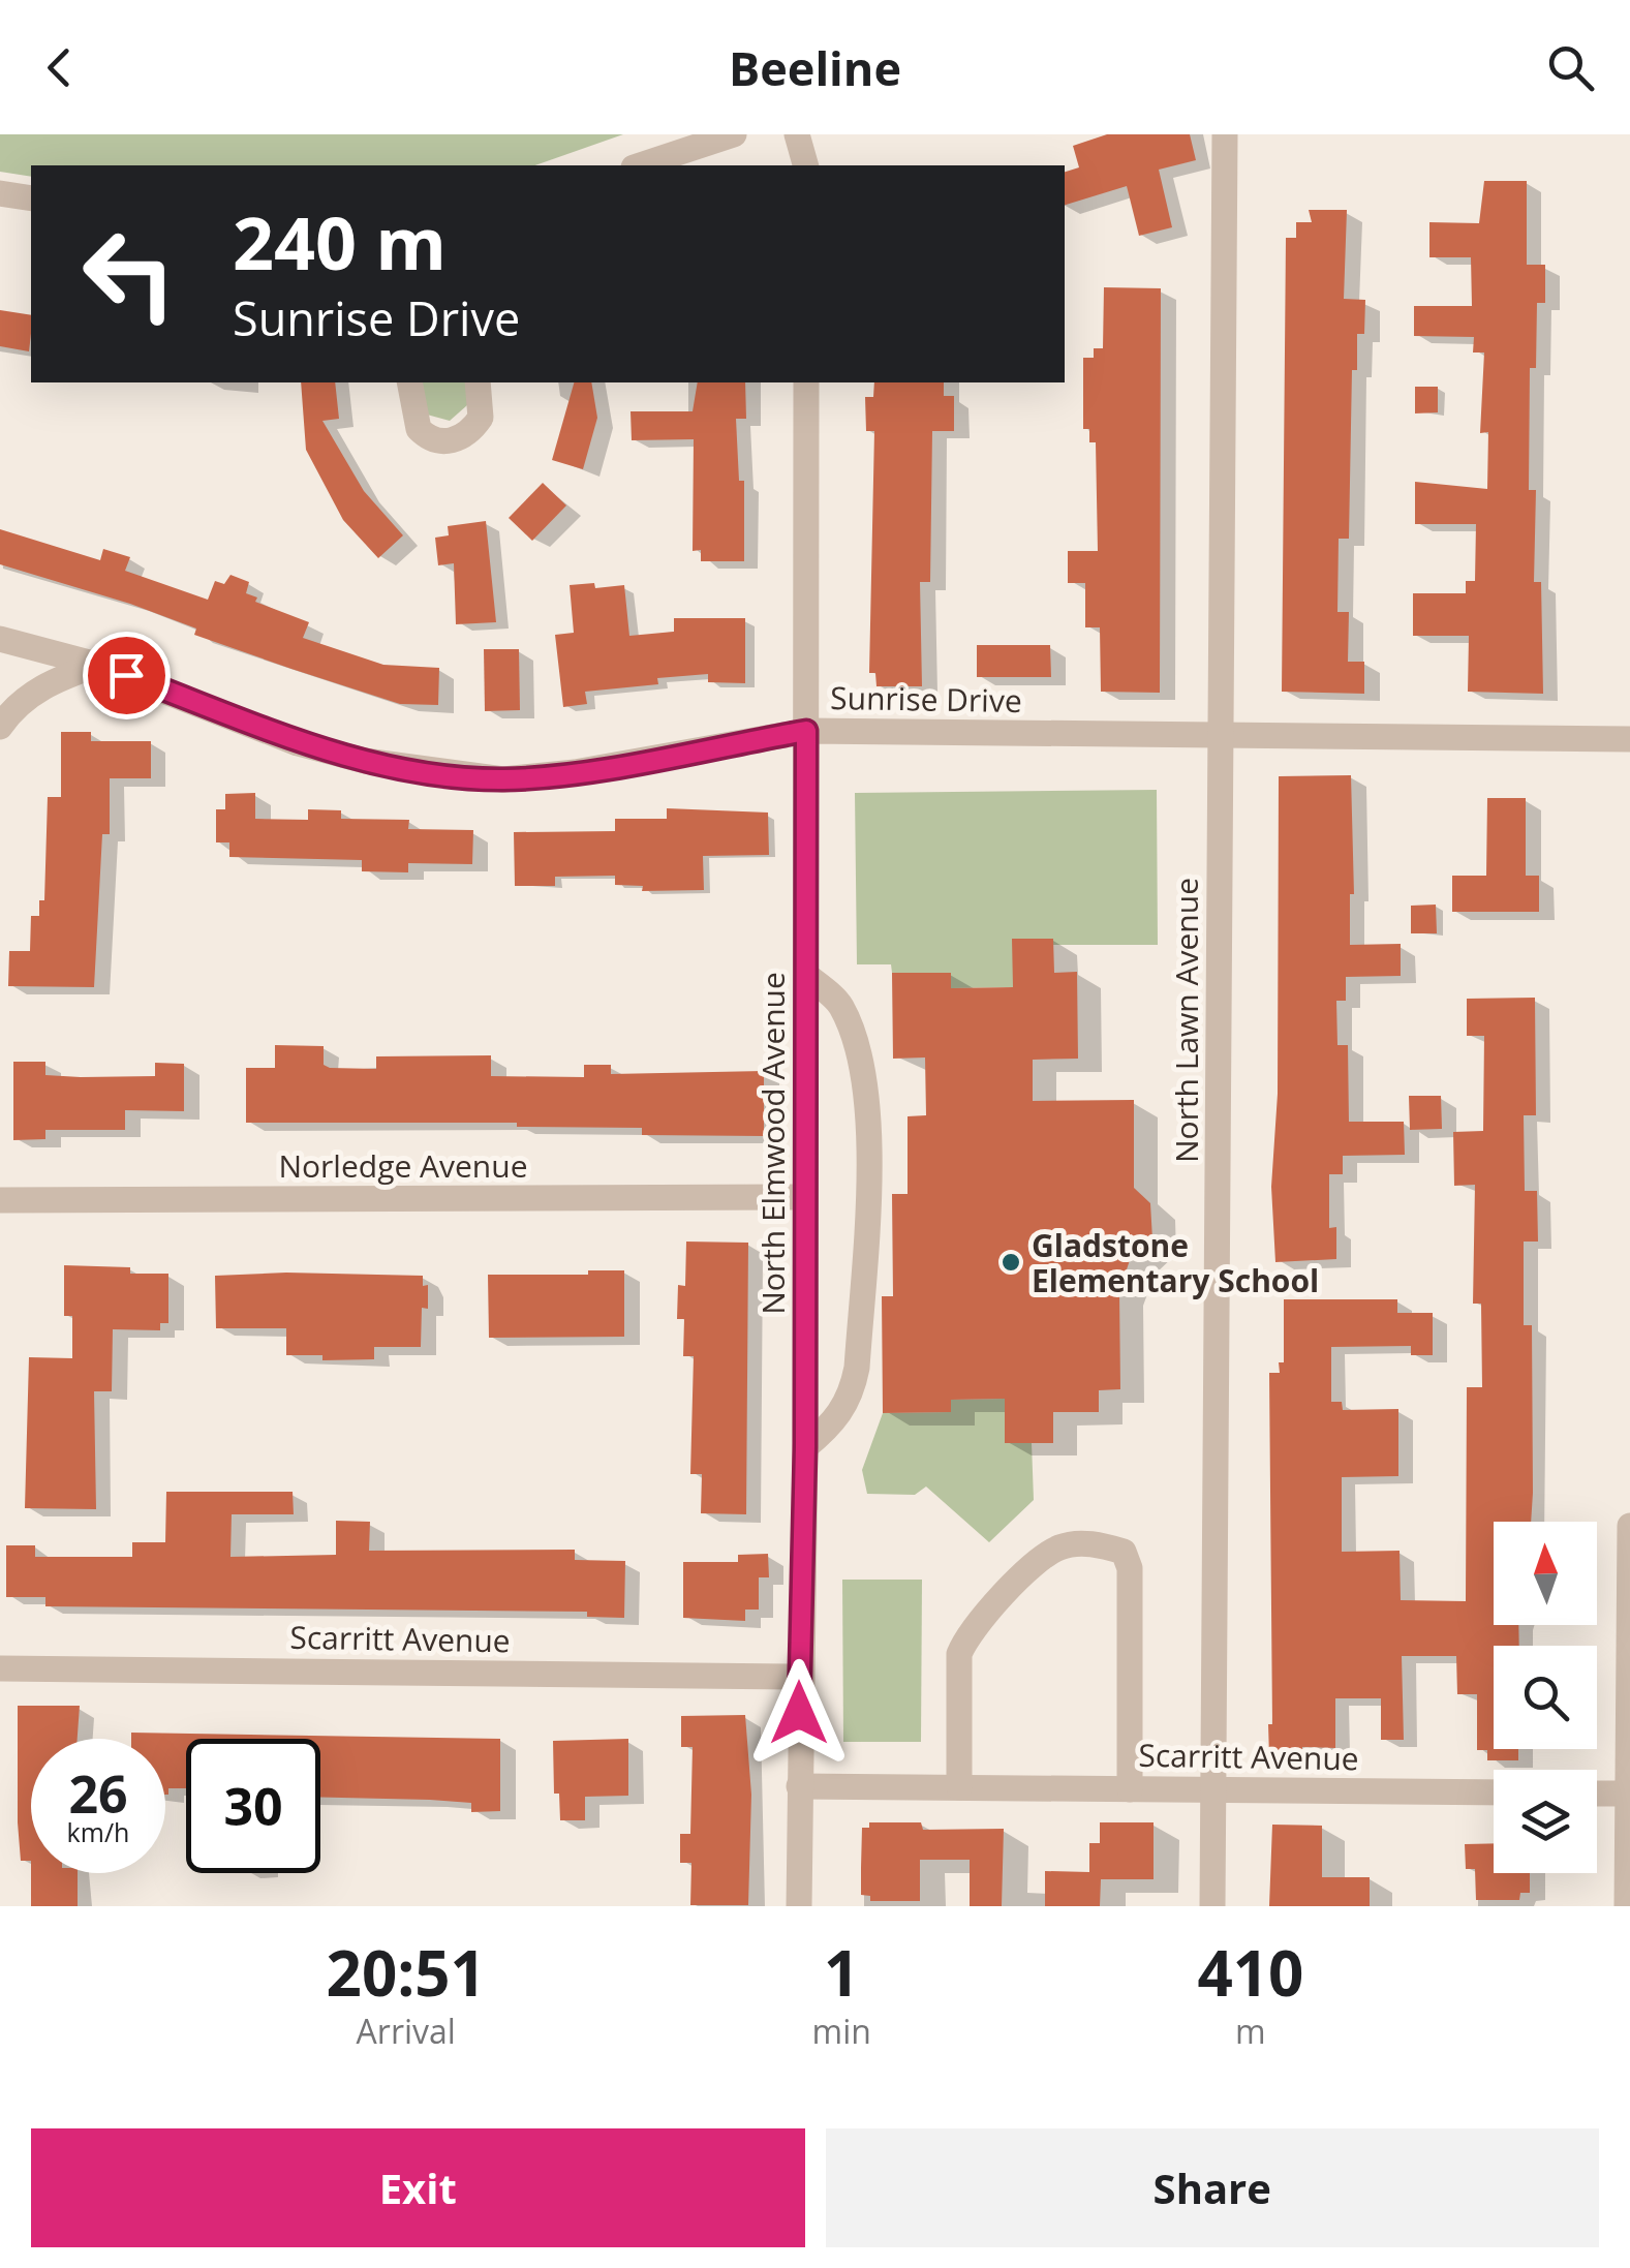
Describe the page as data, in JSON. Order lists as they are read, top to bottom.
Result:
{
  "streets": {
    "street": [
      "Sunrise Drive",
      "North Lawn Avenue",
      "North Elmwood Avenue",
      "Norledge Avenue",
      "Scarritt Avenue"
    ]
  },
  "crossings": [
    ["Sunrise Drive", "North Lawn Avenue"],
    ["Sunrise Drive", "North Elmwood Avenue"],
    ["North Lawn Avenue", "Scarritt Avenue"],
    ["North Elmwood Avenue", "Norledge Avenue"],
    ["North Elmwood Avenue", "Scarritt Avenue"]
  ],
  "places": ["Gladstone Elementary School"],
  "north": "top",
  "page": {
    "header": "Beeline",
    "turn": ["240 m", "Sunrise Drive"],
    "speed": "26 km/h",
    "limit": "30",
    "eta": [
      "20:51",
      "Arrival",
      "1",
      "min",
      "410",
      "m"
    ],
    "buttons": ["Exit", "Share"]
  }
}
